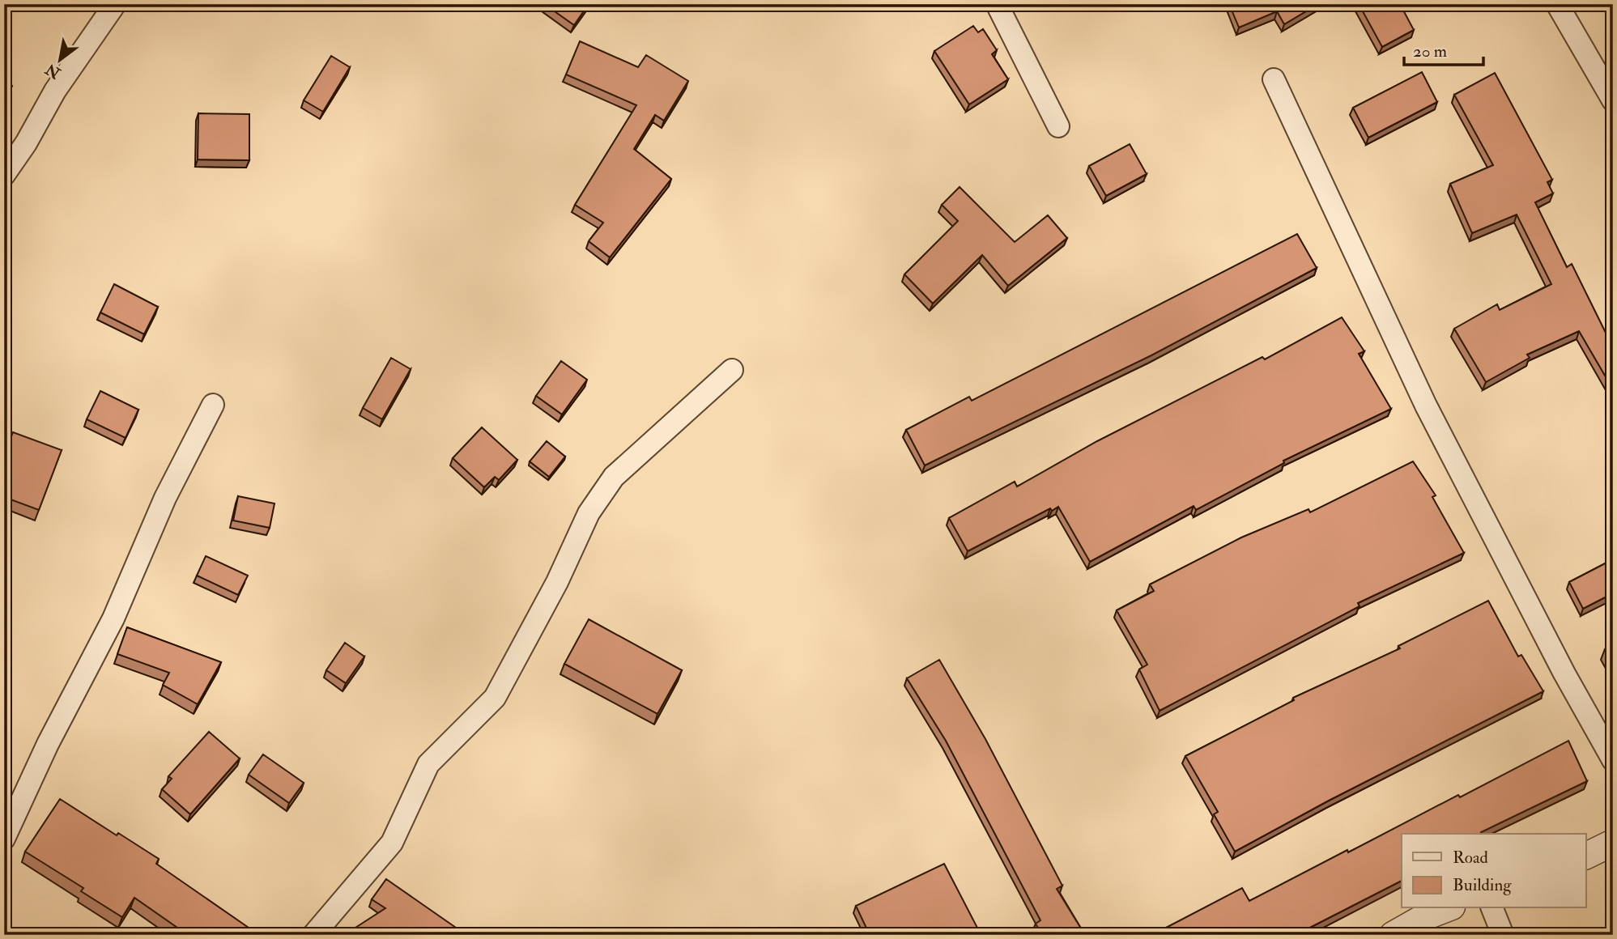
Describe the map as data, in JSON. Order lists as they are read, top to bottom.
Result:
{
  "legend": ["Road", "Building"],
  "scale_bar": "20 m",
  "north": "bottom left"
}
